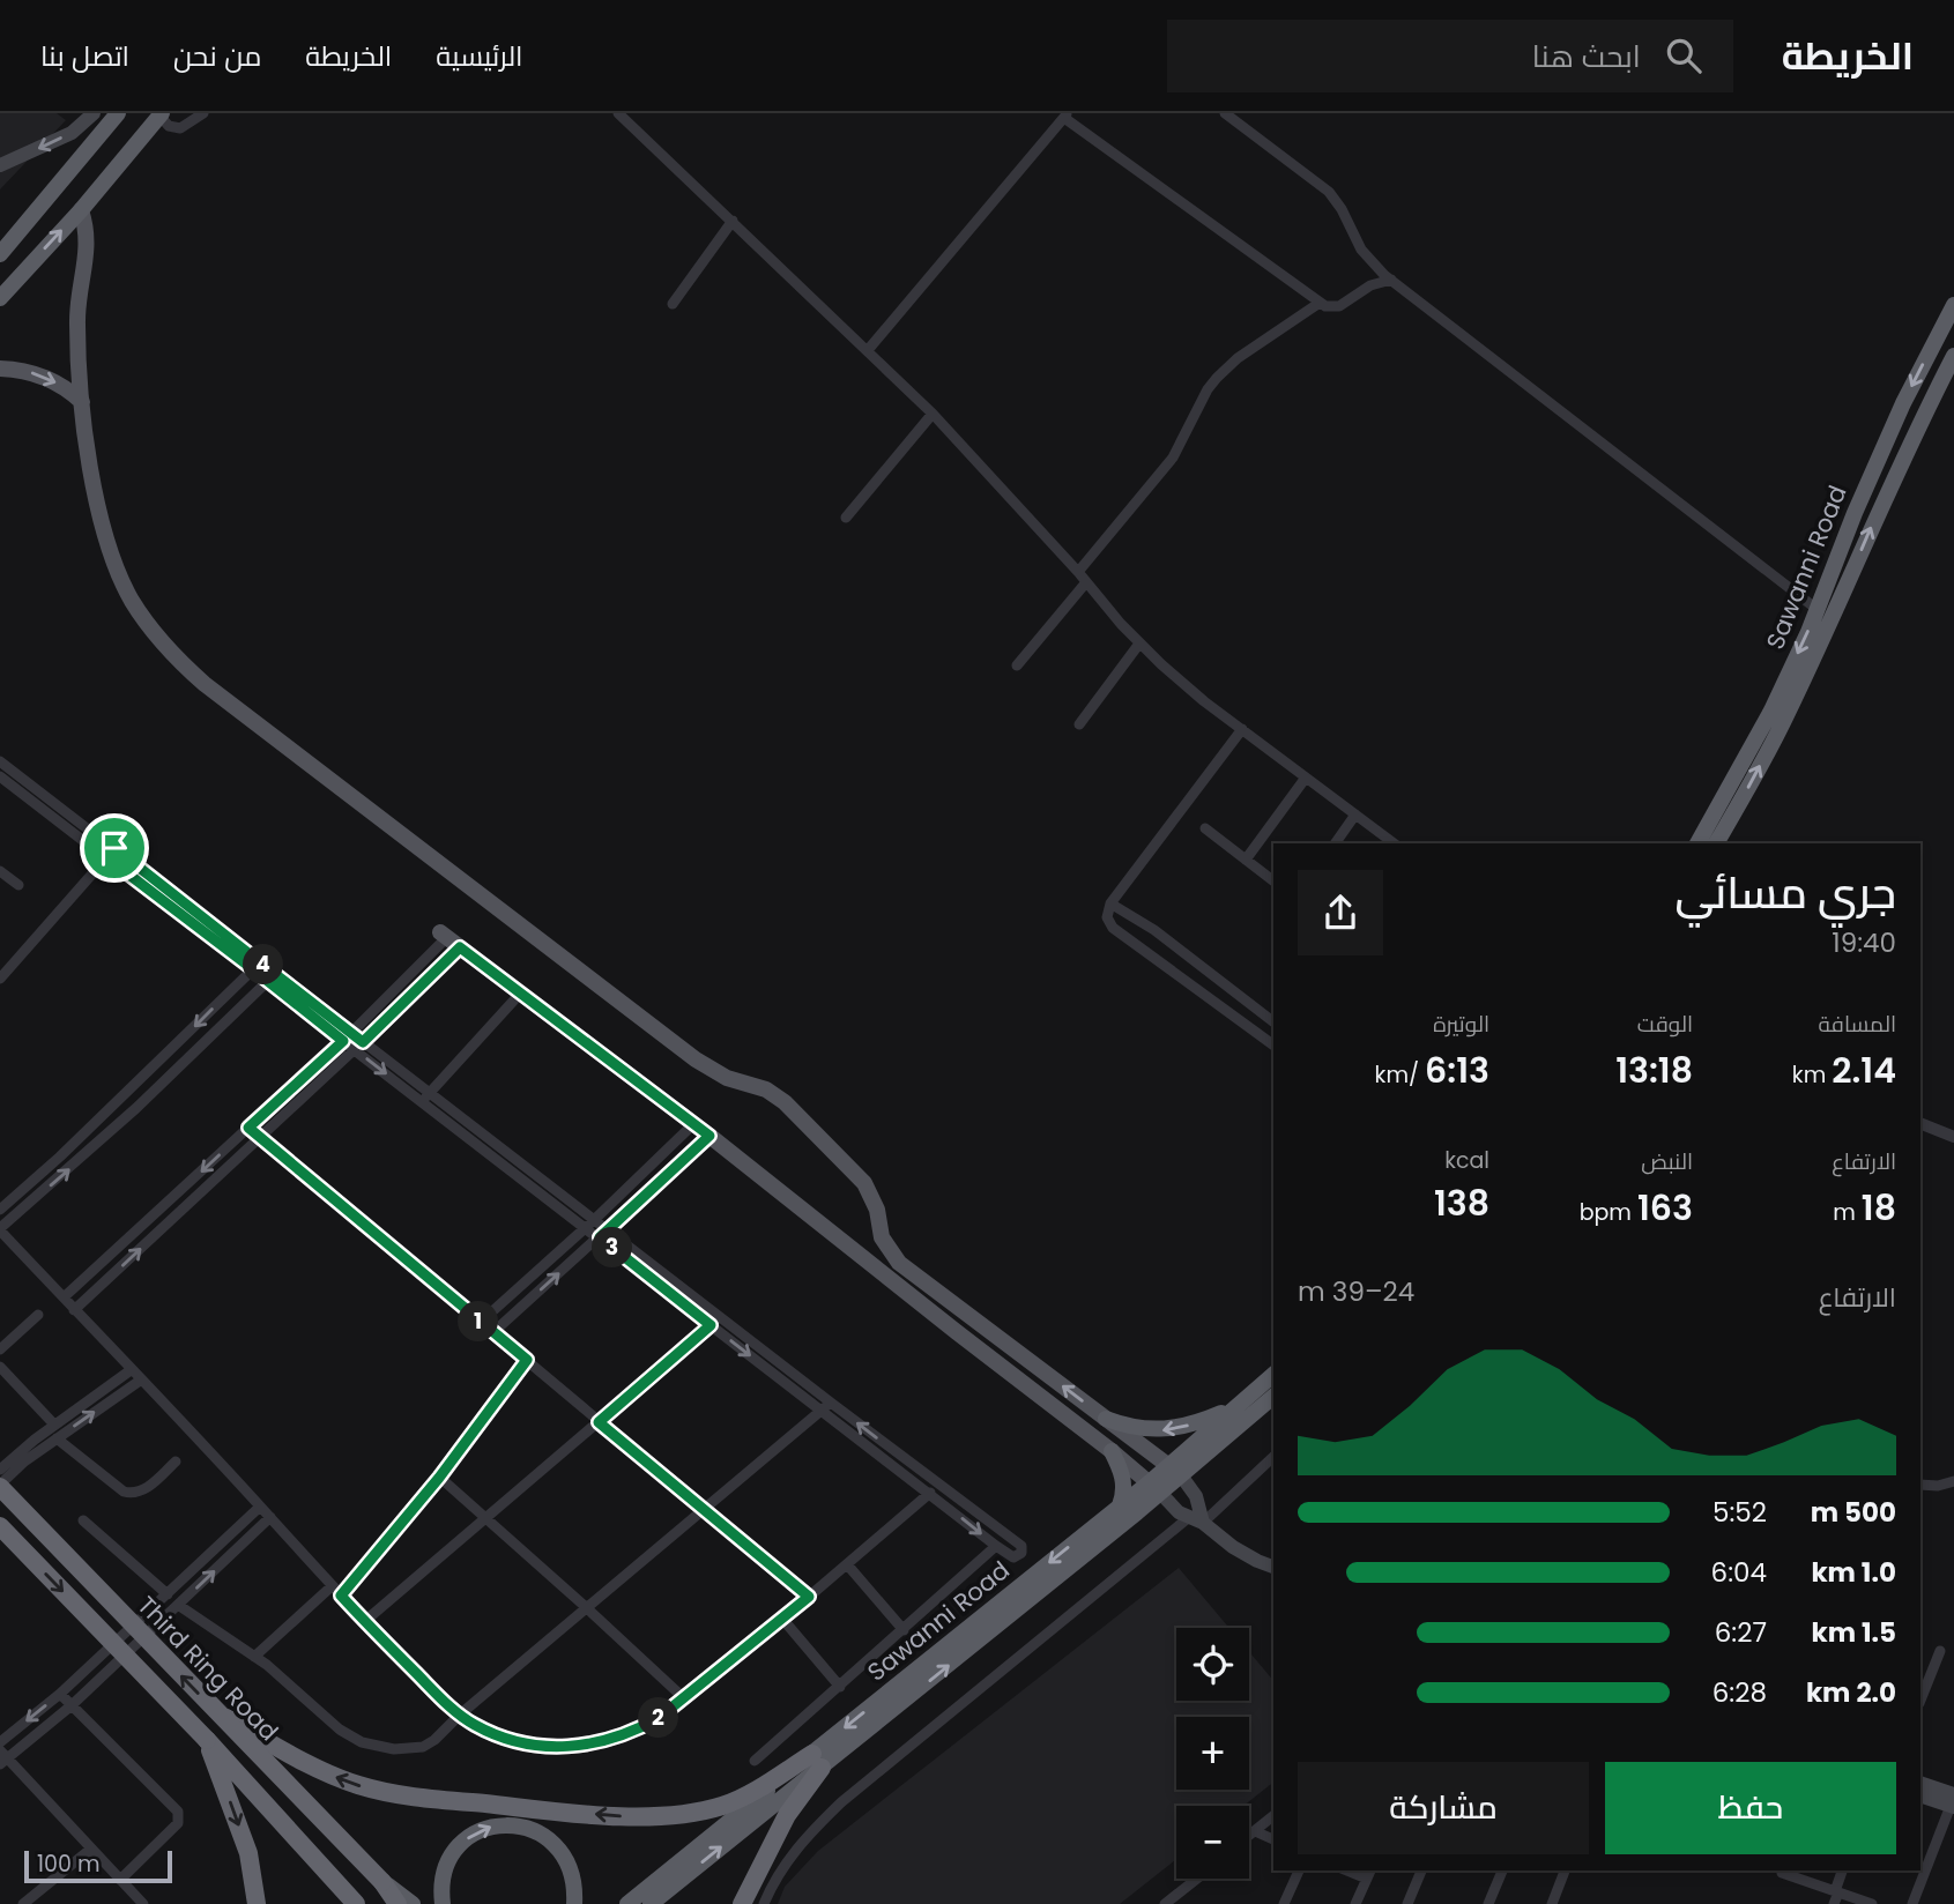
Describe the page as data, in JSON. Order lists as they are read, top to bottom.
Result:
{
  "streets": {
    "highway": ["Sawanni Road", "Third Ring Road"]
  },
  "scale_bar": "100 m",
  "page": {
    "header": "الخريطة",
    "search": "ابحث هنا",
    "nav": [
      "الرئيسية",
      "الخريطة",
      "من نحن",
      "اتصل بنا"
    ],
    "heading": ["جري مسائي", "19:40"],
    "pins": [
      "4",
      "3",
      "1",
      "2"
    ],
    "stats": [
      ["المسافة", "2.14 km"],
      ["الوقت", "13:18"],
      ["الوتيرة", "6:13 /km"],
      ["الارتفاع", "18 m"],
      ["النبض", "163 bpm"],
      ["kcal", "138"]
    ],
    "chart": ["الارتفاع", "24–39 m"],
    "list": [
      {
        "name": "500 m",
        "note": "5:52"
      },
      {
        "name": "1.0 km",
        "note": "6:04"
      },
      {
        "name": "1.5 km",
        "note": "6:27"
      },
      {
        "name": "2.0 km",
        "note": "6:28"
      }
    ],
    "map_buttons": ["+", "−"],
    "buttons": ["حفظ", "مشاركة"],
    "scale": "100 m"
  }
}
